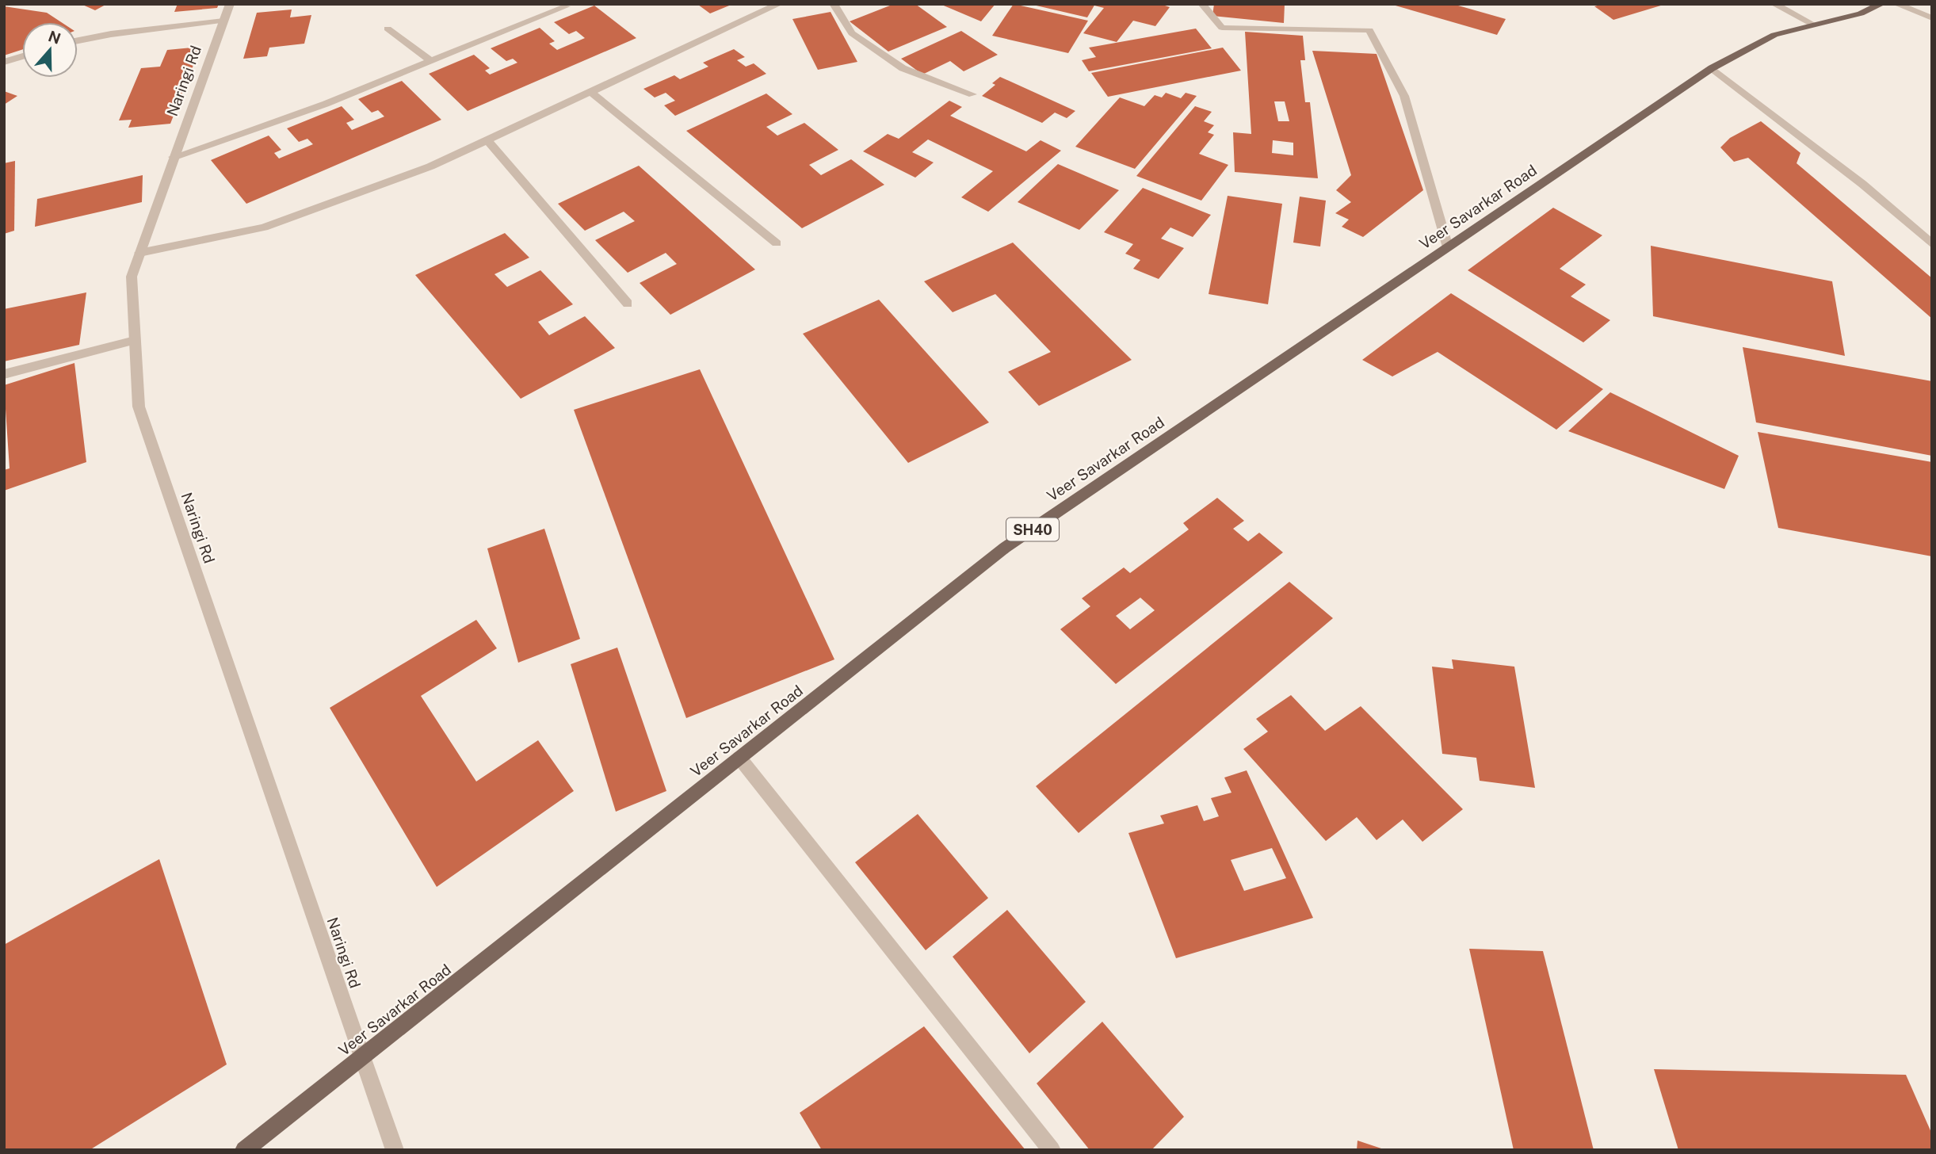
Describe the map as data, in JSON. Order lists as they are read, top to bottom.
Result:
{
  "streets": {
    "main road": ["Veer Savarkar Road", "SH40"],
    "street": ["Naringi Rd"]
  },
  "crossings": [
    ["Naringi Rd", "Veer Savarkar Road"]
  ],
  "north": "top"
}
